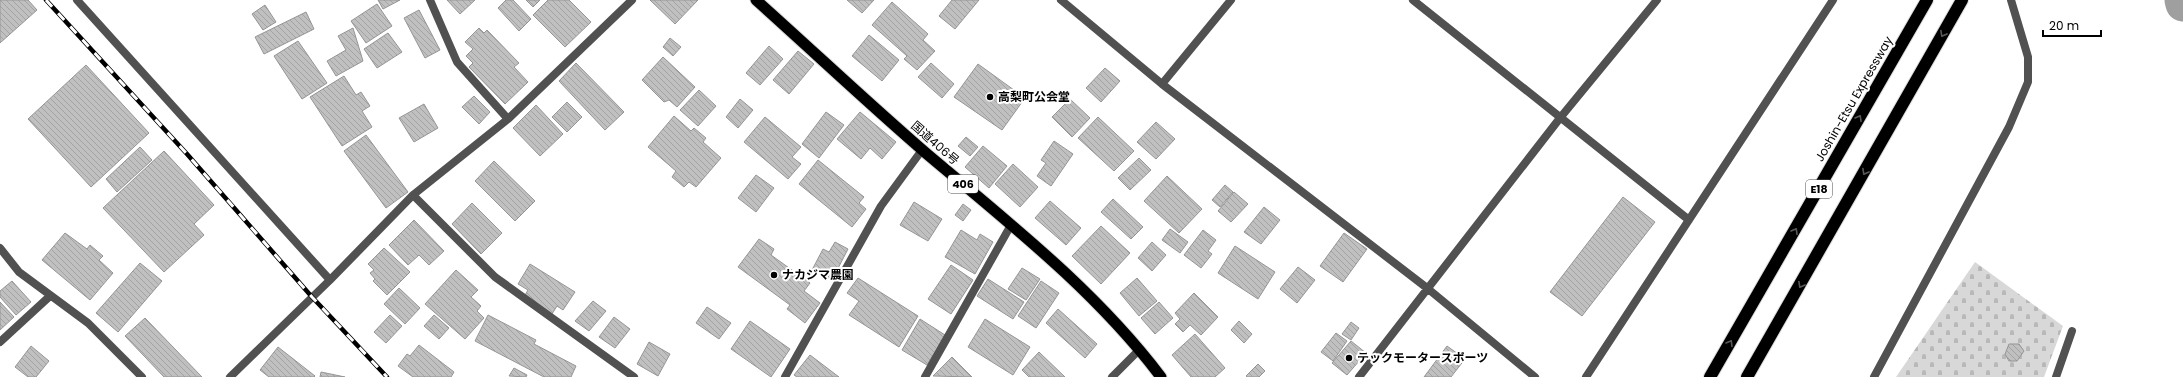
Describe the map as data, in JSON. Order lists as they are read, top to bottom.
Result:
{
  "streets": {
    "highway": [
      "Joshin-Etsu Expressway",
      "国道406号",
      "406",
      "E18"
    ]
  },
  "places": ["高梨町公会堂", "ナカジマ農園", "テックモータースポーツ"],
  "scale_bar": "20 m"
}
